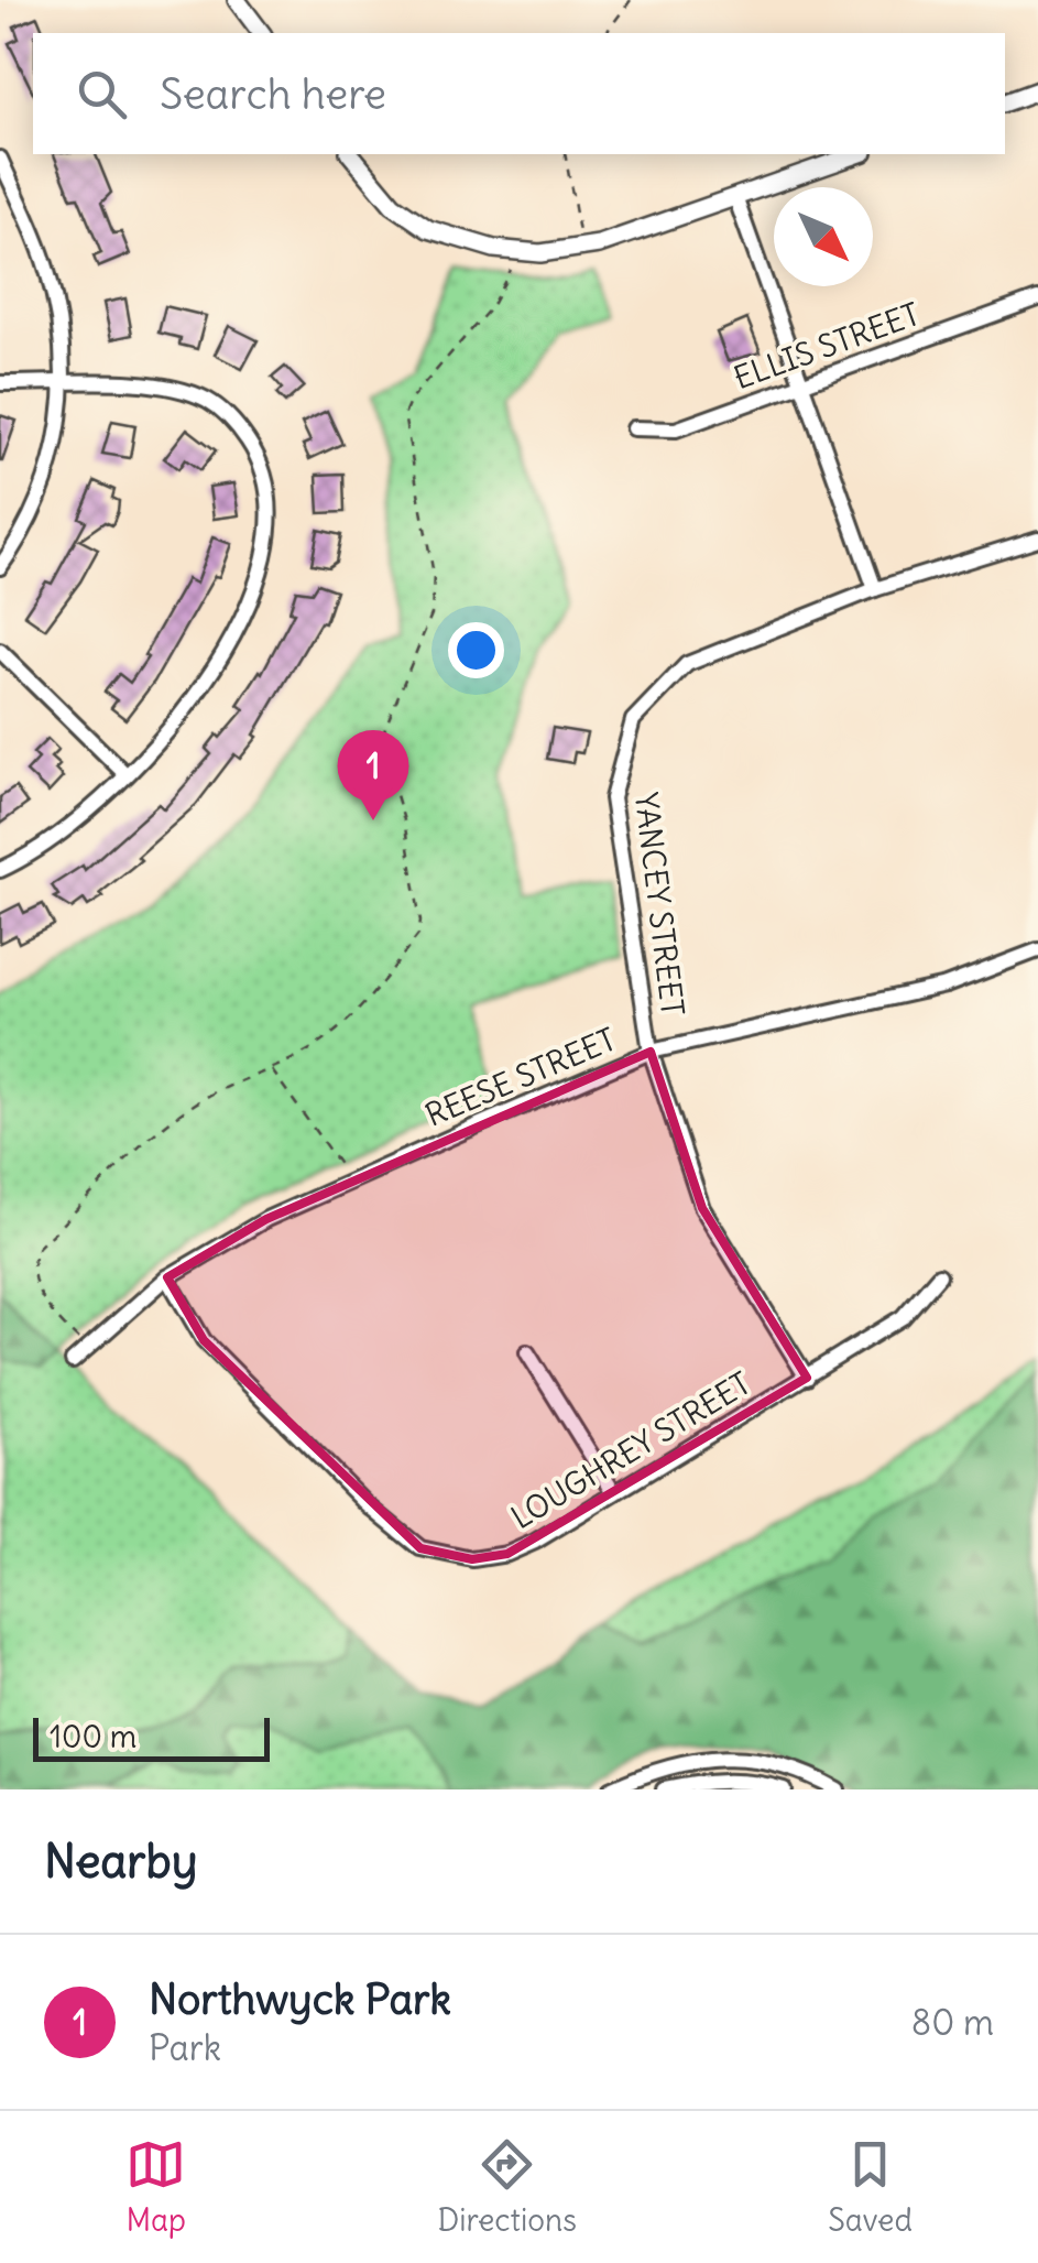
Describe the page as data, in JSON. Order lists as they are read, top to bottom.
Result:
{
  "streets": {
    "street": [
      "ELLIS STREET",
      "YANCEY STREET",
      "REESE STREET",
      "LOUGHREY STREET"
    ]
  },
  "crossings": [
    ["YANCEY STREET", "REESE STREET"],
    ["YANCEY STREET", "LOUGHREY STREET"],
    ["REESE STREET", "LOUGHREY STREET"]
  ],
  "scale_bar": "100 m",
  "north": "bottom right",
  "page": {
    "search": "Search here",
    "pins": "1",
    "scale": "100 m",
    "heading": "Nearby",
    "list": [
      {
        "mark": "1",
        "name": "Northwyck Park",
        "note": "Park",
        "value": "80 m"
      }
    ],
    "nav": ["Map", "Directions", "Saved"]
  }
}
